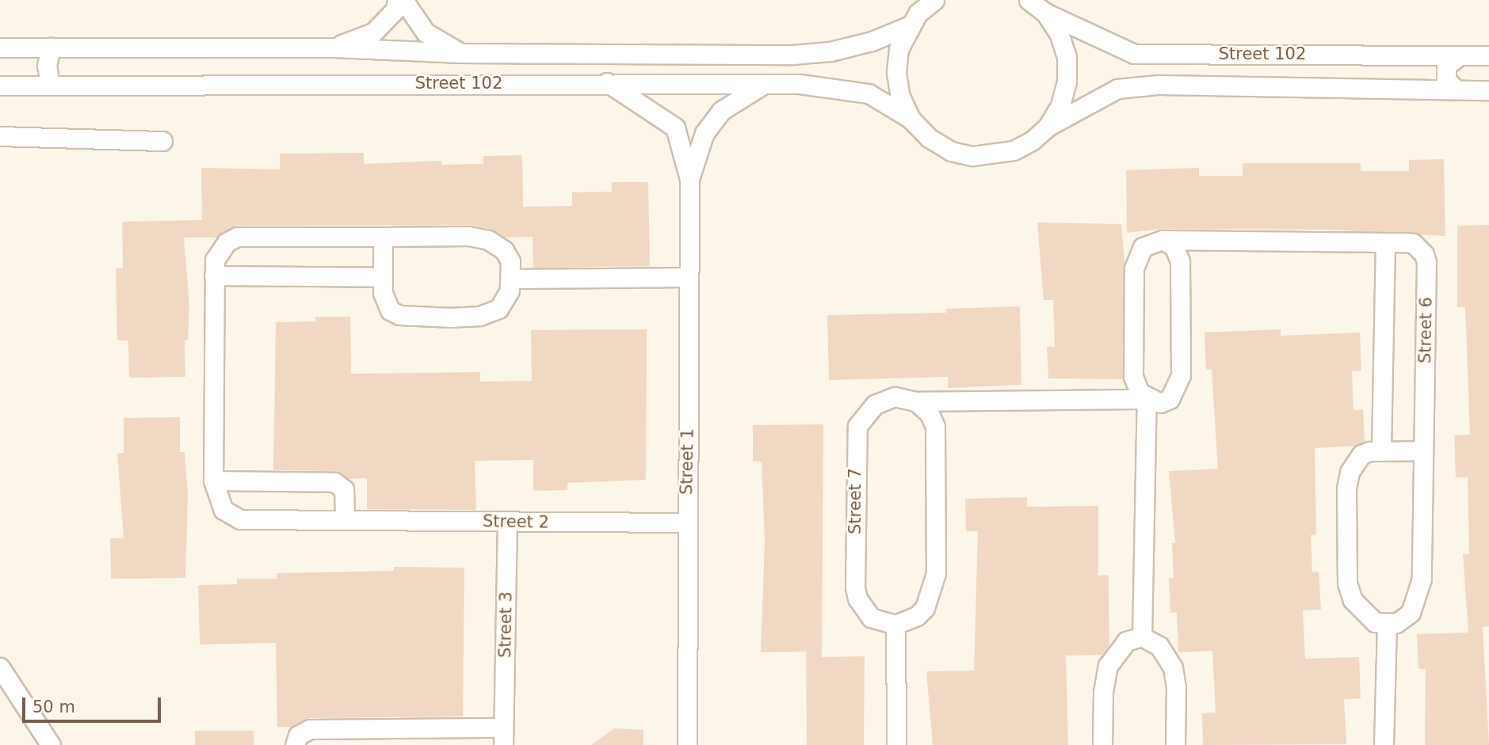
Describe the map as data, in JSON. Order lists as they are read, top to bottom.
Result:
{
  "streets": {
    "street": [
      "Street 102",
      "Street 6",
      "Street 1",
      "Street 7",
      "Street 2",
      "Street 3"
    ]
  },
  "crossings": [
    ["Street 102", "Street 1"],
    ["Street 1", "Street 2"],
    ["Street 2", "Street 3"]
  ],
  "scale_bar": "50 m"
}
